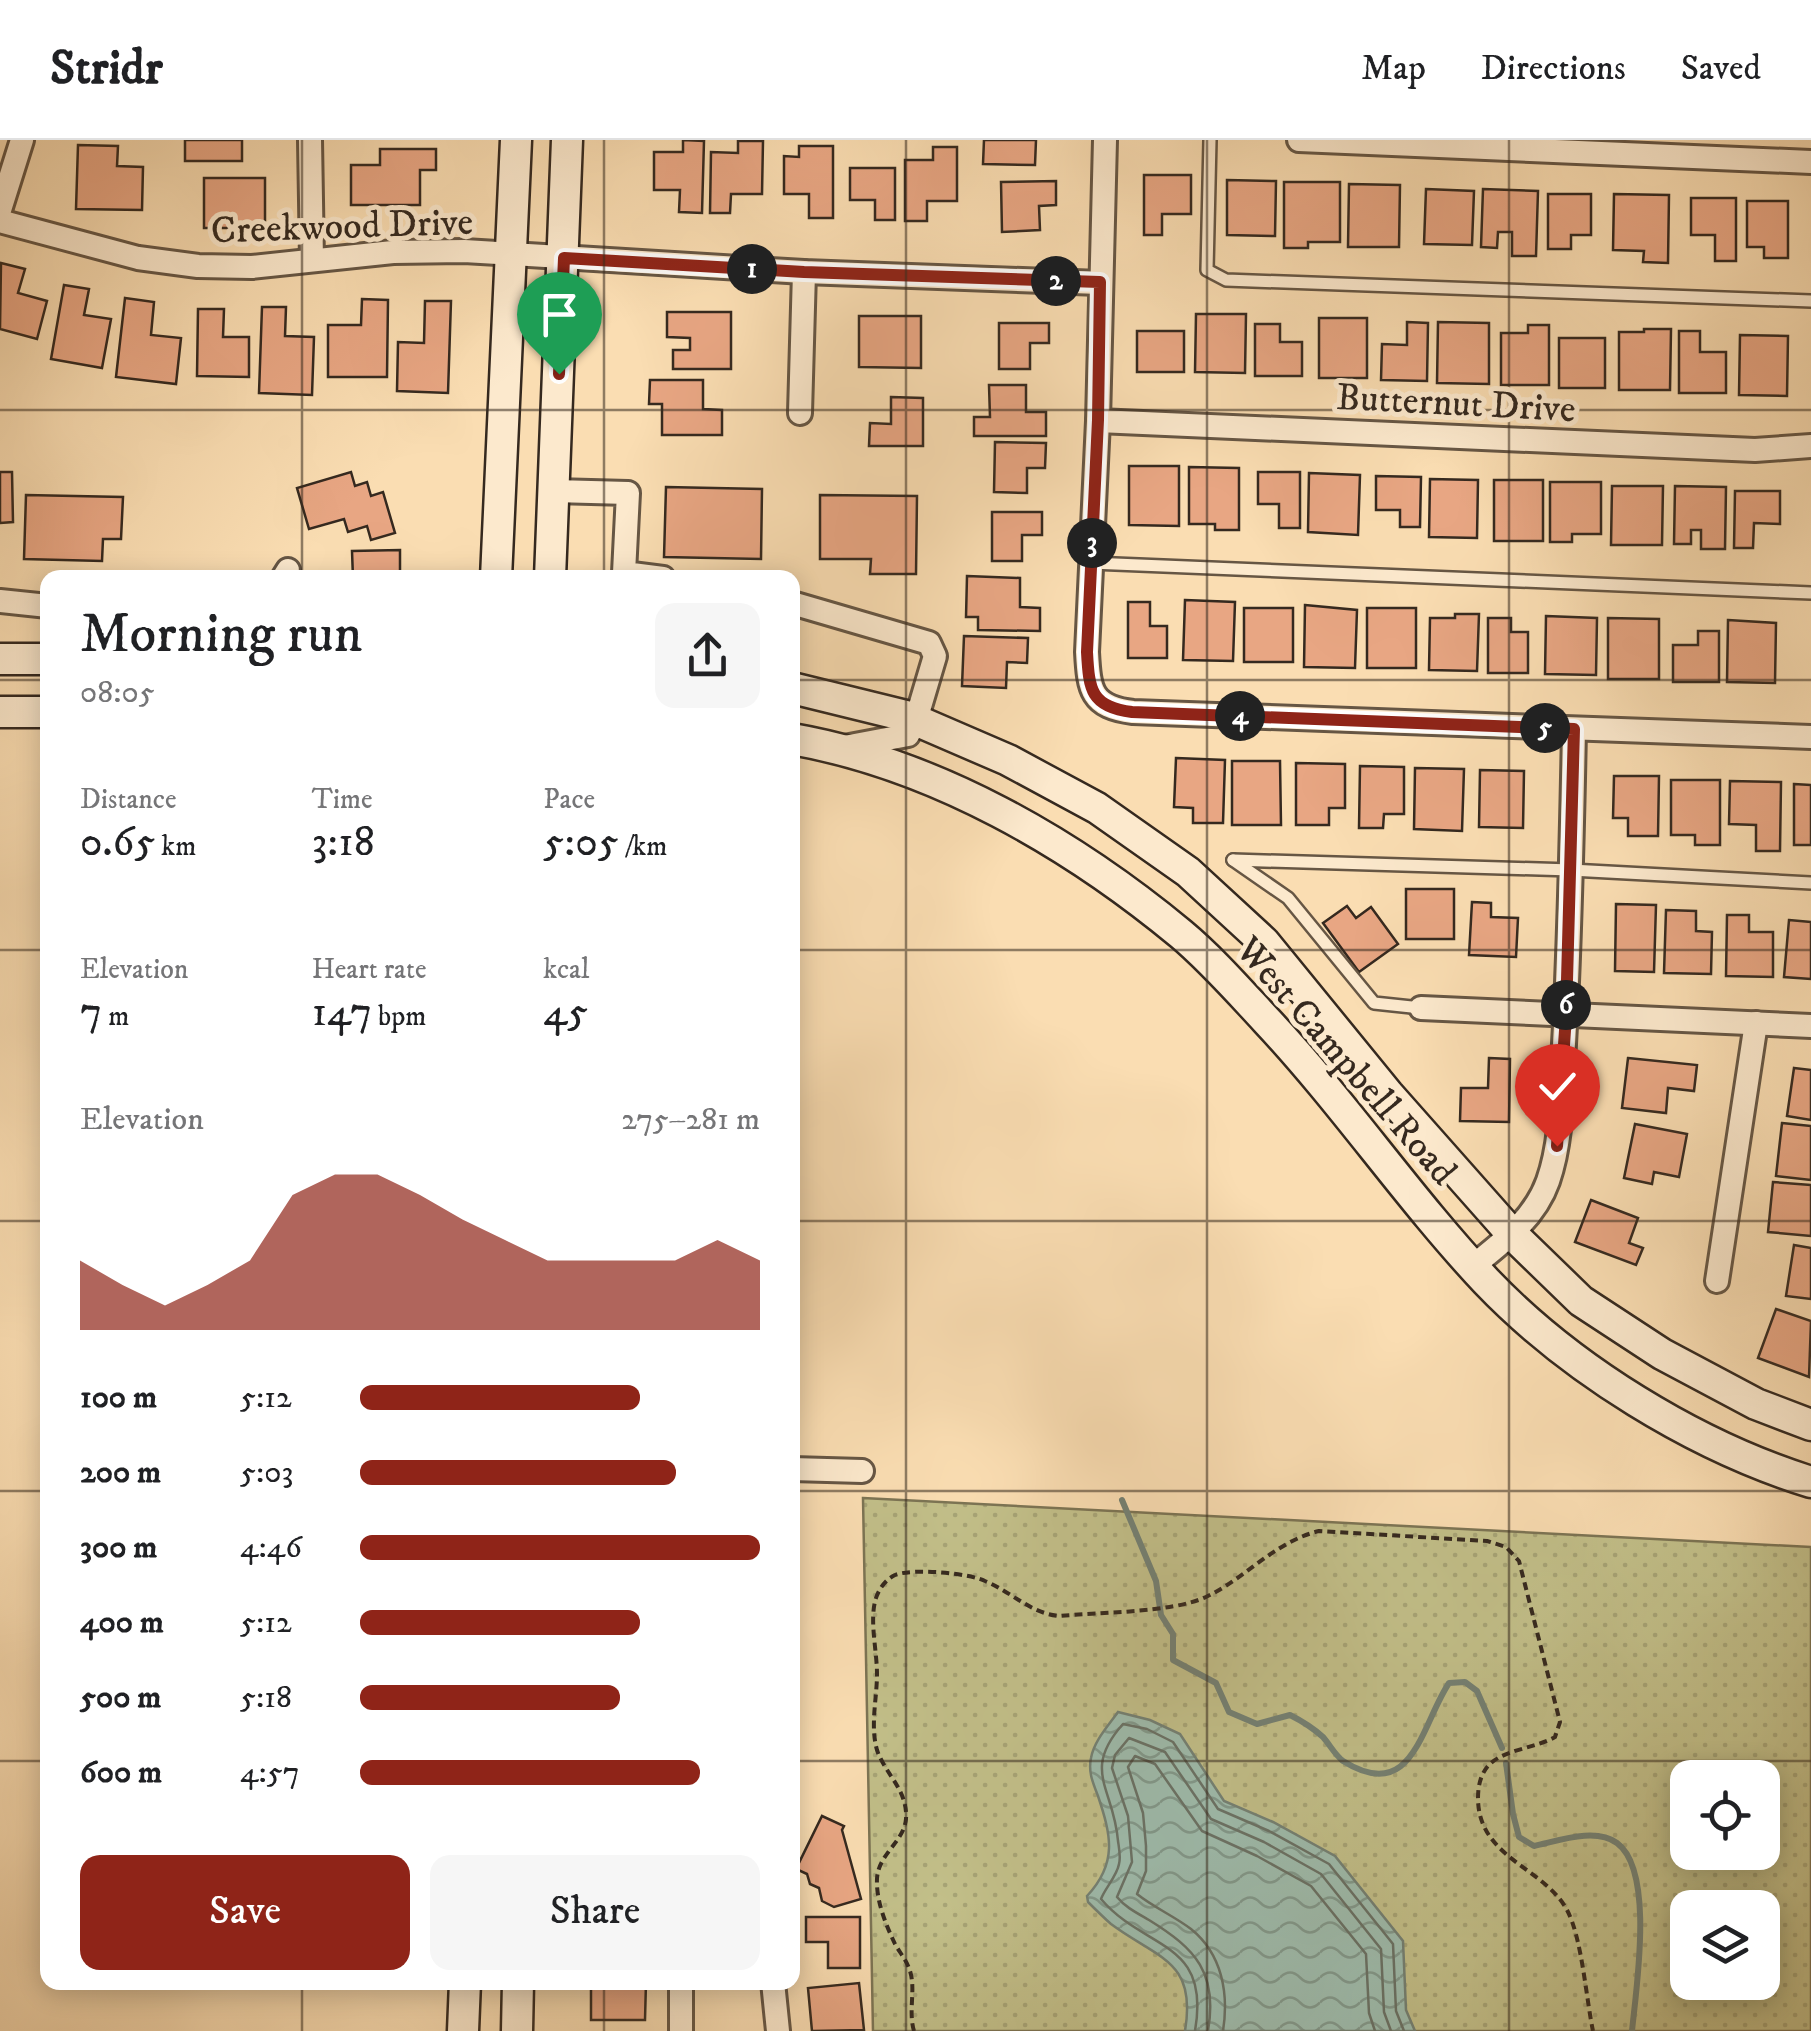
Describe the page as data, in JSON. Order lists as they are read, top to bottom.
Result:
{
  "streets": {
    "main road": ["West Campbell Road"],
    "street": ["Creekwood Drive", "Butternut Drive"]
  },
  "page": {
    "header": "Stridr",
    "nav": ["Map", "Directions", "Saved"],
    "pins": [
      "1",
      "2",
      "3",
      "4",
      "5",
      "6"
    ],
    "heading": ["Morning run", "08:05"],
    "stats": [
      ["Distance", "0.65 km"],
      ["Time", "3:18"],
      ["Pace", "5:05 /km"],
      ["Elevation", "7 m"],
      ["Heart rate", "147 bpm"],
      ["kcal", "45"]
    ],
    "chart": ["Elevation", "275–281 m"],
    "list": [
      {
        "name": "100 m",
        "note": "5:12"
      },
      {
        "name": "200 m",
        "note": "5:03"
      },
      {
        "name": "300 m",
        "note": "4:46"
      },
      {
        "name": "400 m",
        "note": "5:12"
      },
      {
        "name": "500 m",
        "note": "5:18"
      },
      {
        "name": "600 m",
        "note": "4:57"
      }
    ],
    "buttons": ["Save", "Share"]
  }
}
